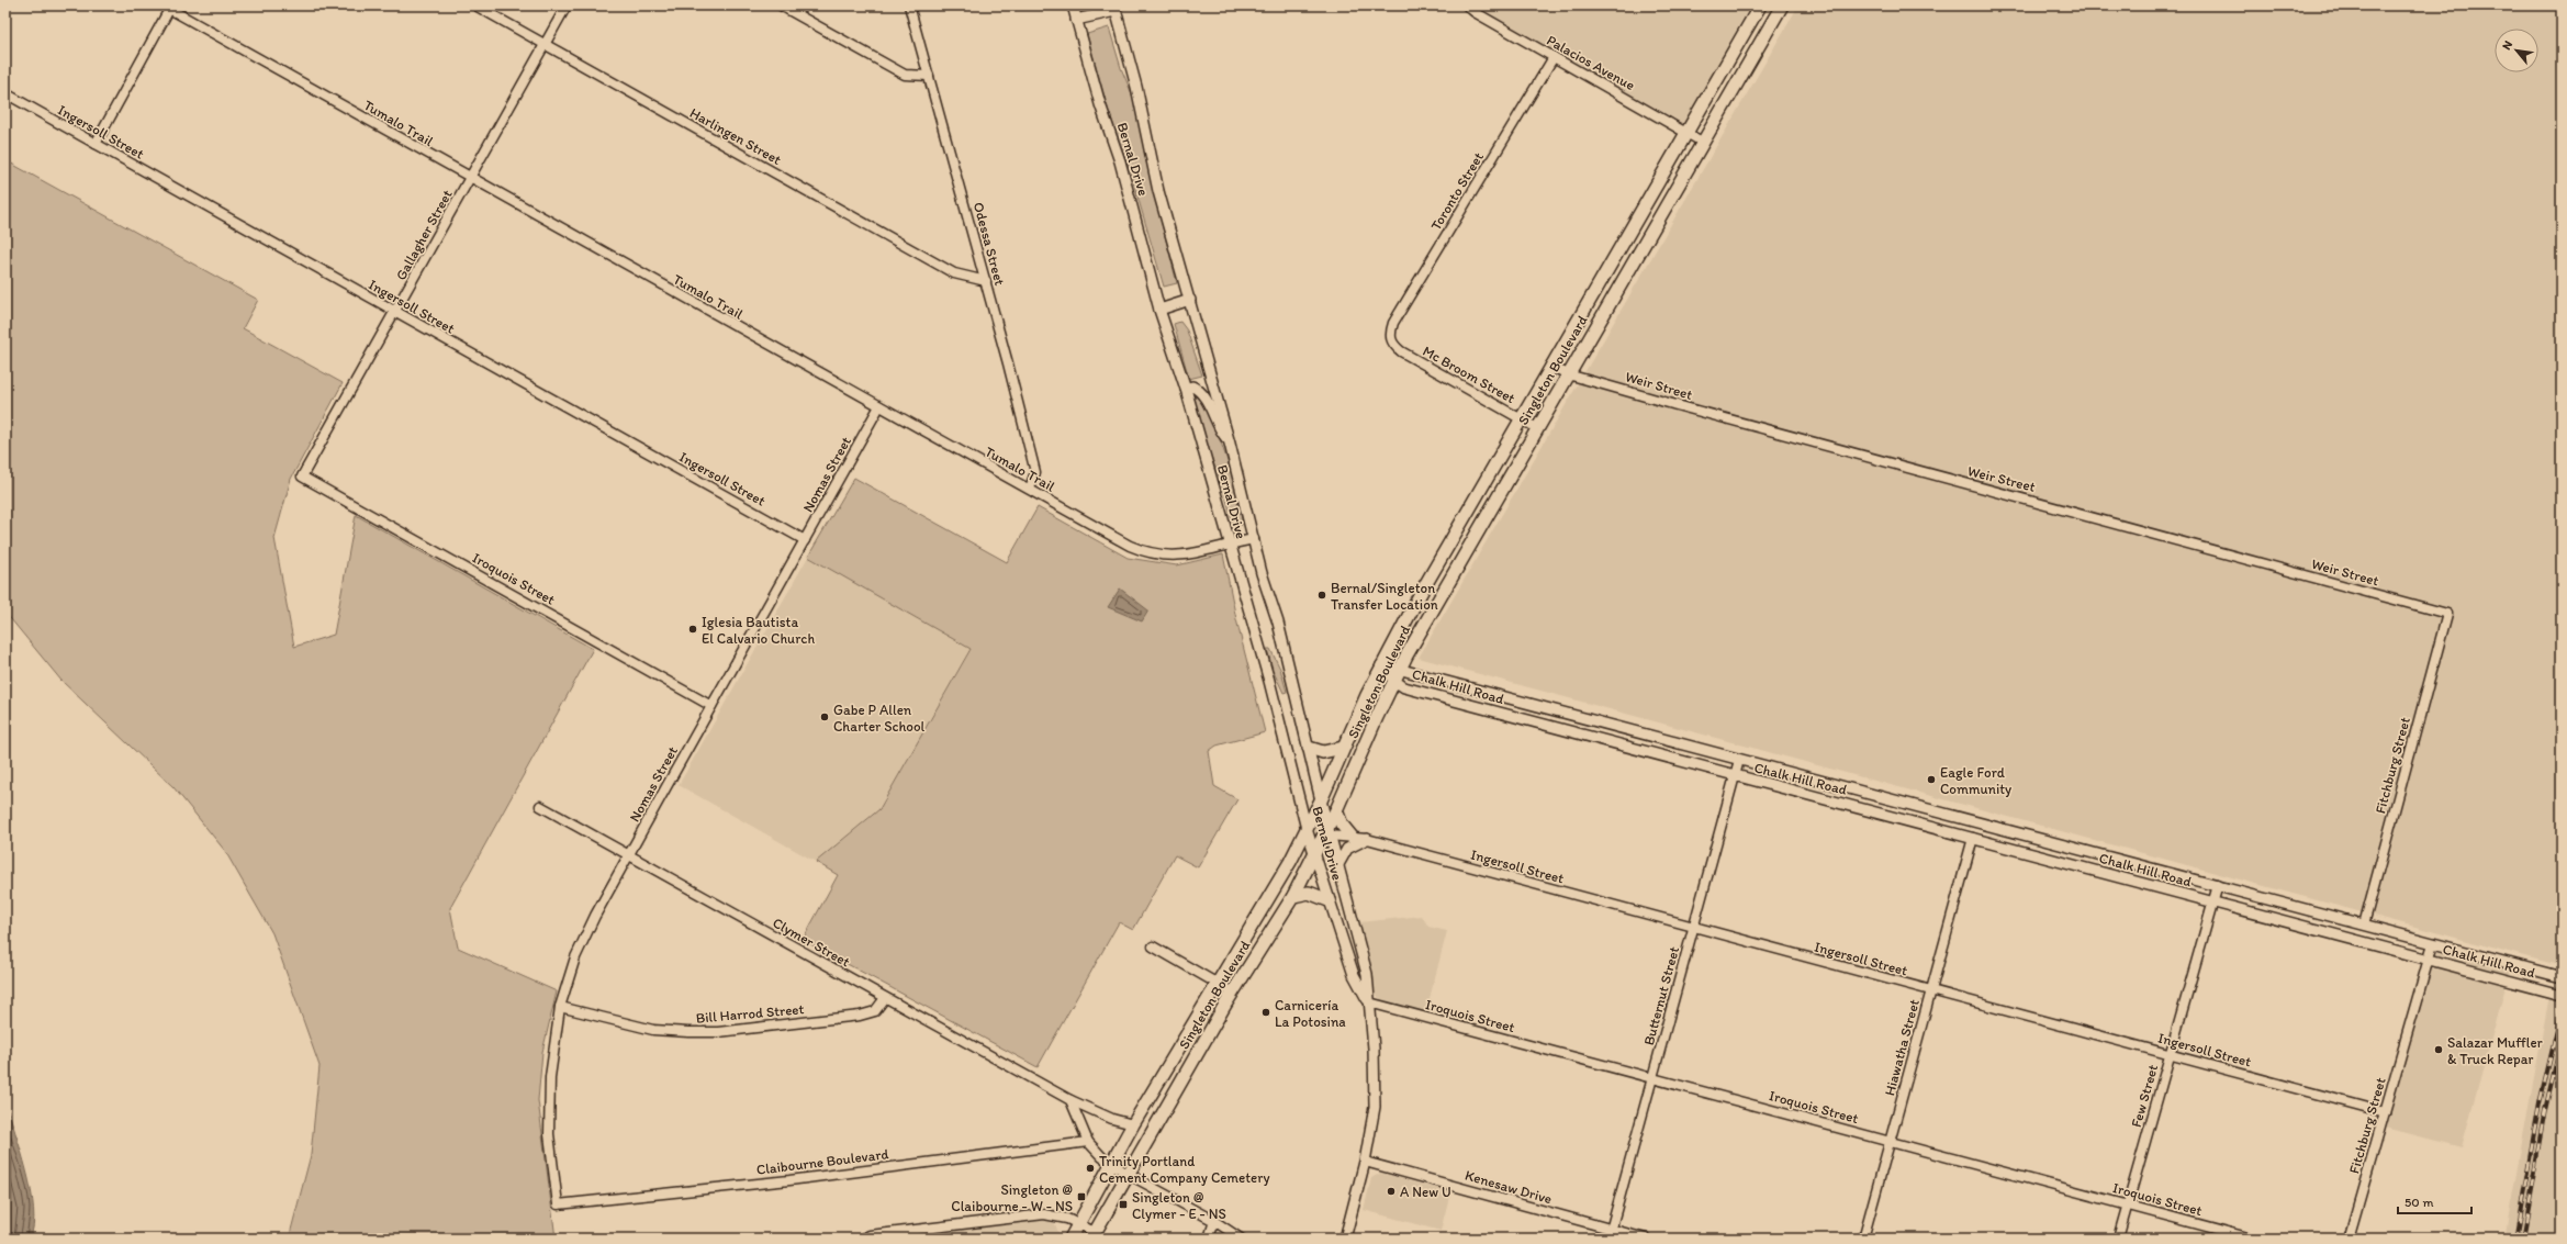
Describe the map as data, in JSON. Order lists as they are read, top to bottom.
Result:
{
  "streets": {
    "main road": ["Singleton Boulevard"],
    "street": [
      "Palacios Avenue",
      "Tumalo Trail",
      "Ingersoll Street",
      "Harlingen Street",
      "Bernal Drive",
      "Toronto Street",
      "Gallagher Street",
      "Odessa Street",
      "Mc Broom Street",
      "Weir Street",
      "Nomas Street",
      "Iroquois Street",
      "Chalk Hill Road",
      "Fitchburg Street",
      "Clymer Street",
      "Butternut Street",
      "Bill Harrod Street",
      "Hiawatha Street",
      "Few Street",
      "Claibourne Boulevard",
      "Kenesaw Drive"
    ]
  },
  "crossings": [
    ["Palacios Avenue", "Toronto Street"],
    ["Palacios Avenue", "Singleton Boulevard"],
    ["Tumalo Trail", "Bernal Drive"],
    ["Tumalo Trail", "Gallagher Street"],
    ["Tumalo Trail", "Odessa Street"],
    ["Tumalo Trail", "Nomas Street"],
    ["Ingersoll Street", "Bernal Drive"],
    ["Ingersoll Street", "Gallagher Street"],
    ["Ingersoll Street", "Singleton Boulevard"],
    ["Ingersoll Street", "Nomas Street"],
    ["Ingersoll Street", "Fitchburg Street"],
    ["Ingersoll Street", "Butternut Street"],
    ["Ingersoll Street", "Hiawatha Street"],
    ["Ingersoll Street", "Few Street"],
    ["Harlingen Street", "Gallagher Street"],
    ["Harlingen Street", "Odessa Street"],
    ["Bernal Drive", "Singleton Boulevard"],
    ["Bernal Drive", "Iroquois Street"],
    ["Bernal Drive", "Kenesaw Drive"],
    ["Toronto Street", "Mc Broom Street"],
    ["Gallagher Street", "Iroquois Street"],
    ["Singleton Boulevard", "Mc Broom Street"],
    ["Singleton Boulevard", "Weir Street"],
    ["Singleton Boulevard", "Chalk Hill Road"],
    ["Singleton Boulevard", "Clymer Street"],
    ["Weir Street", "Fitchburg Street"],
    ["Nomas Street", "Iroquois Street"],
    ["Nomas Street", "Clymer Street"],
    ["Nomas Street", "Bill Harrod Street"],
    ["Nomas Street", "Claibourne Boulevard"],
    ["Iroquois Street", "Butternut Street"],
    ["Iroquois Street", "Hiawatha Street"],
    ["Iroquois Street", "Few Street"],
    ["Chalk Hill Road", "Fitchburg Street"],
    ["Chalk Hill Road", "Butternut Street"],
    ["Chalk Hill Road", "Hiawatha Street"],
    ["Chalk Hill Road", "Few Street"],
    ["Clymer Street", "Bill Harrod Street"],
    ["Butternut Street", "Kenesaw Drive"]
  ],
  "places": {
    "other": [
      "Bernal/Singleton Transfer Location",
      "Iglesia Bautista El Calvario Church",
      "Gabe P Allen Charter School",
      "Eagle Ford Community",
      "Carnicería La Potosina",
      "Salazar Muffler & Truck Repar",
      "Trinity Portland Cement Company Cemetery",
      "A New U"
    ],
    "transit": ["Singleton @ Claibourne - W - NS", "Singleton @ Clymer - E - NS"]
  },
  "scale_bar": "50 m",
  "north": "top left"
}
